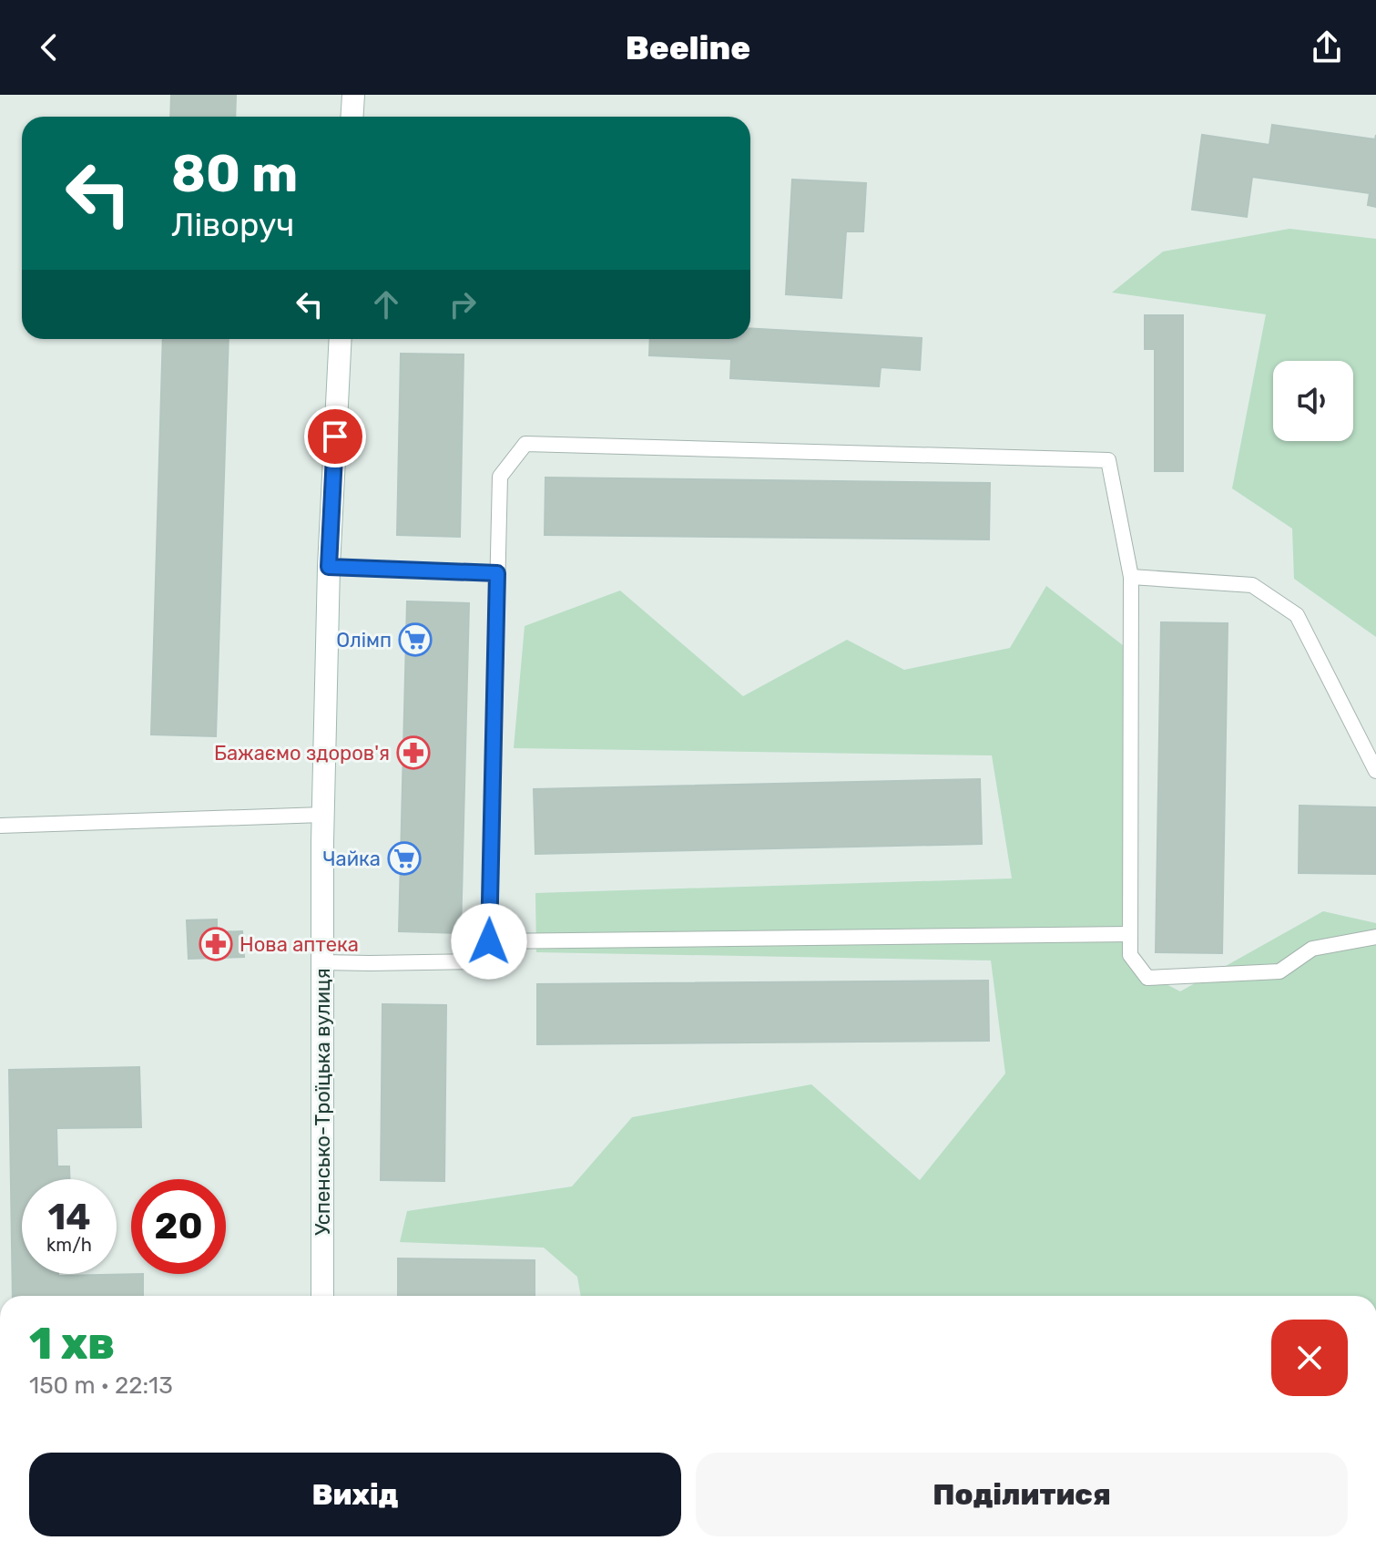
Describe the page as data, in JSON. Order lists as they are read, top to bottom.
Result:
{
  "streets": {
    "main road": ["Успенсько-Троїцька вулиця"]
  },
  "places": {
    "supermarket": ["Олімп", "Чайка"],
    "pharmacy": ["Бажаємо здоров'я", "Нова аптека"]
  },
  "page": {
    "header": "Beeline",
    "turn": ["80 m", "Ліворуч"],
    "speed": "14 km/h",
    "limit": "20",
    "heading": ["1 хв", "150 m · 22:13"],
    "buttons": ["Вихід", "Поділитися"]
  }
}
